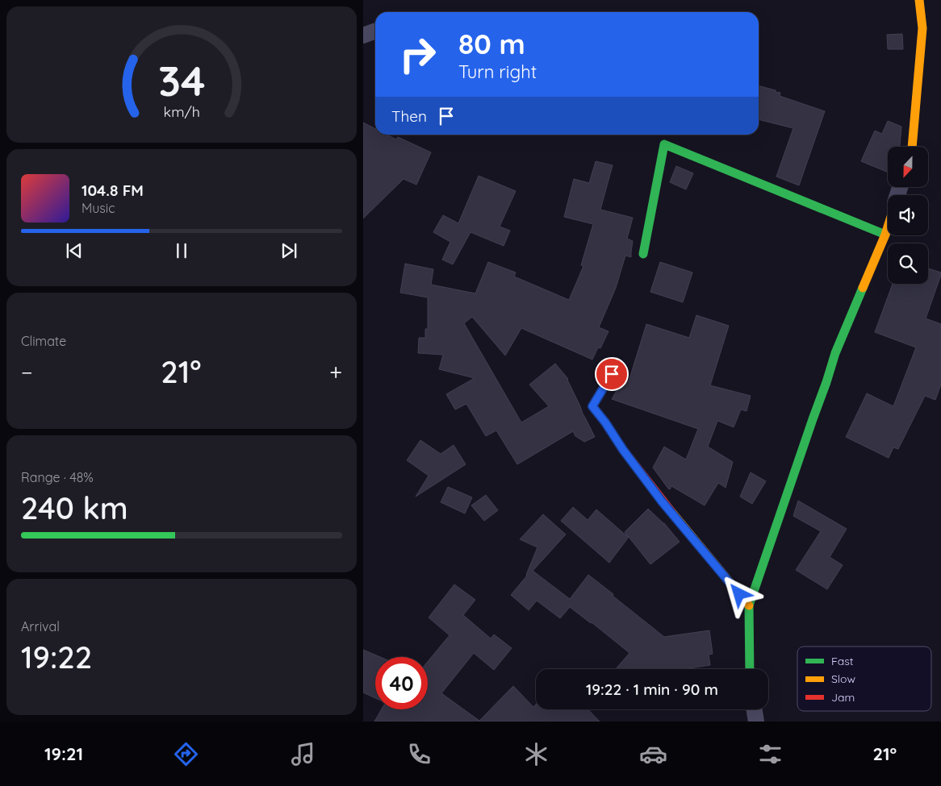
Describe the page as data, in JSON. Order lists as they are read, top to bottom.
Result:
{
  "legend": ["Fast", "Slow", "Jam"],
  "north": "bottom",
  "page": {
    "turn": ["80 m", "Turn right"],
    "then": "Then",
    "song": ["104.8 FM", "Music"],
    "tile": [
      "Climate",
      ["Range · 48%", "240 km"],
      ["Arrival", "19:22"]
    ],
    "heat": ["−", "21°", "+"],
    "limit": "40",
    "trip": "19:22 · 1 min · 90 m",
    "tabs": ["19:21", "21°"],
    "gauge": ["34", "km/h"]
  }
}
